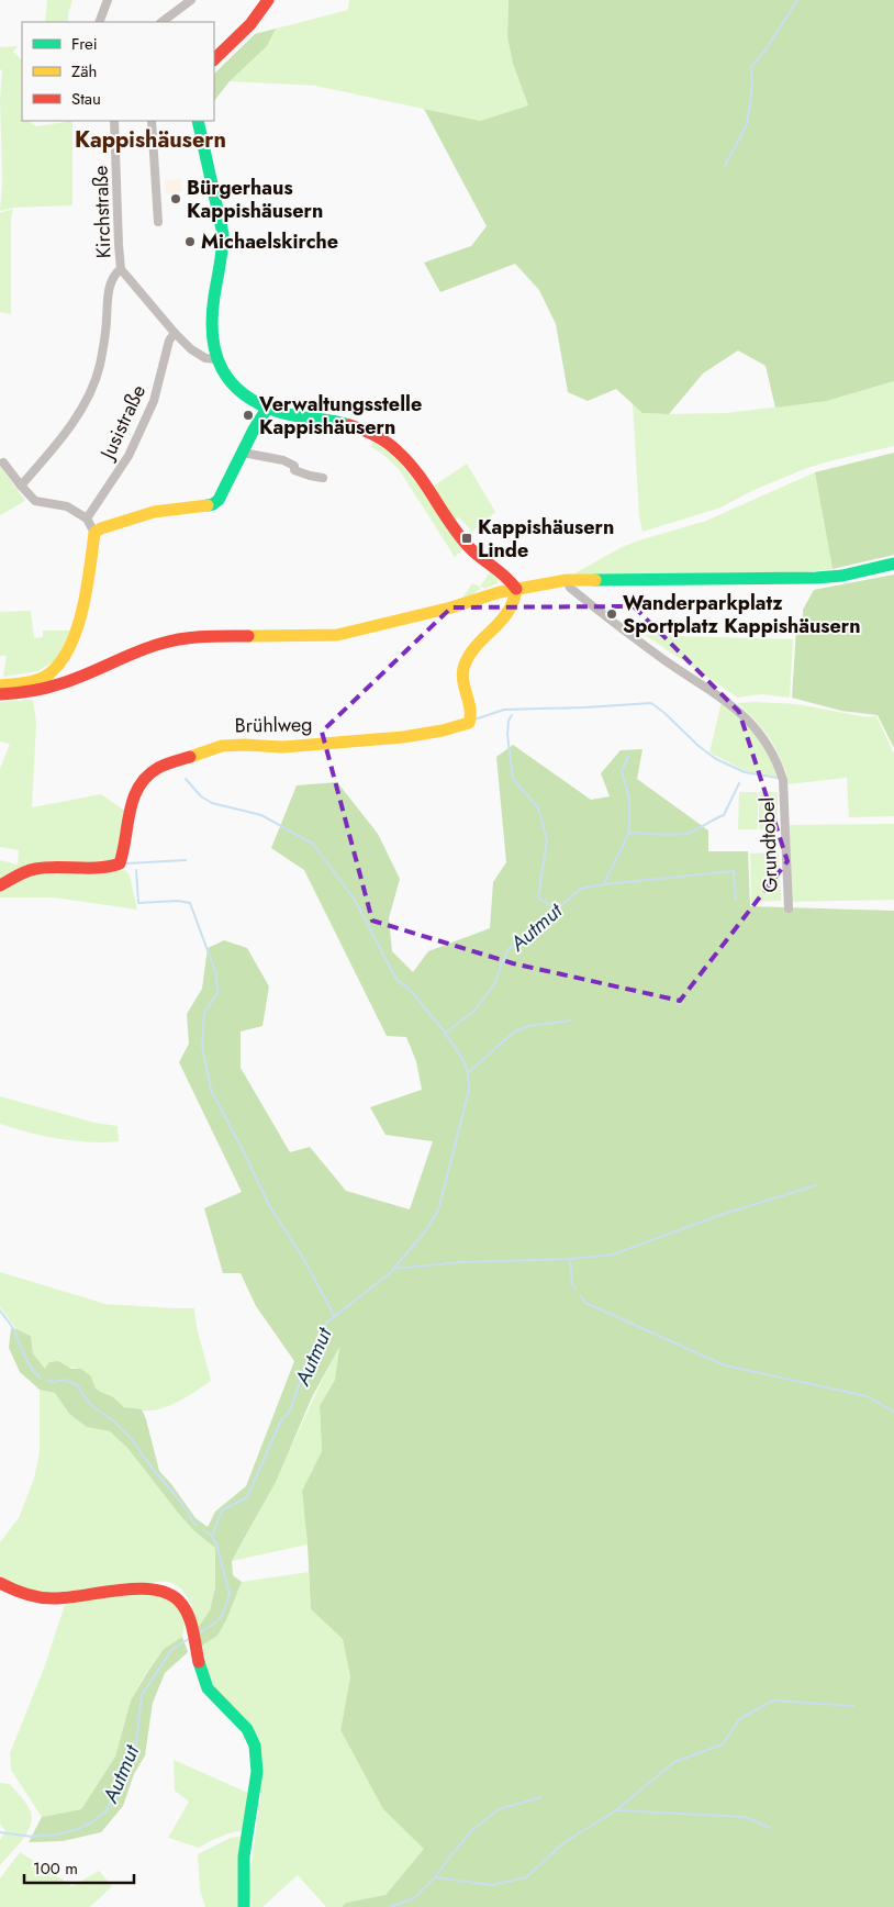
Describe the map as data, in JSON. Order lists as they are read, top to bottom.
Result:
{
  "streets": {
    "street": [
      "Kirchstraße",
      "Jusistraße",
      "Brühlweg",
      "Grundtobel"
    ]
  },
  "crossings": [
    ["Kirchstraße", "Jusistraße"]
  ],
  "districts": ["Kappishäusern"],
  "water": ["Autmut"],
  "places": {
    "other": [
      "Bürgerhaus Kappishäusern",
      "Michaelskirche",
      "Verwaltungsstelle Kappishäusern",
      "Wanderparkplatz Sportplatz Kappishäusern"
    ],
    "transit": ["Kappishäusern Linde"]
  },
  "legend": ["Frei", "Zäh", "Stau"],
  "scale_bar": "100 m"
}
